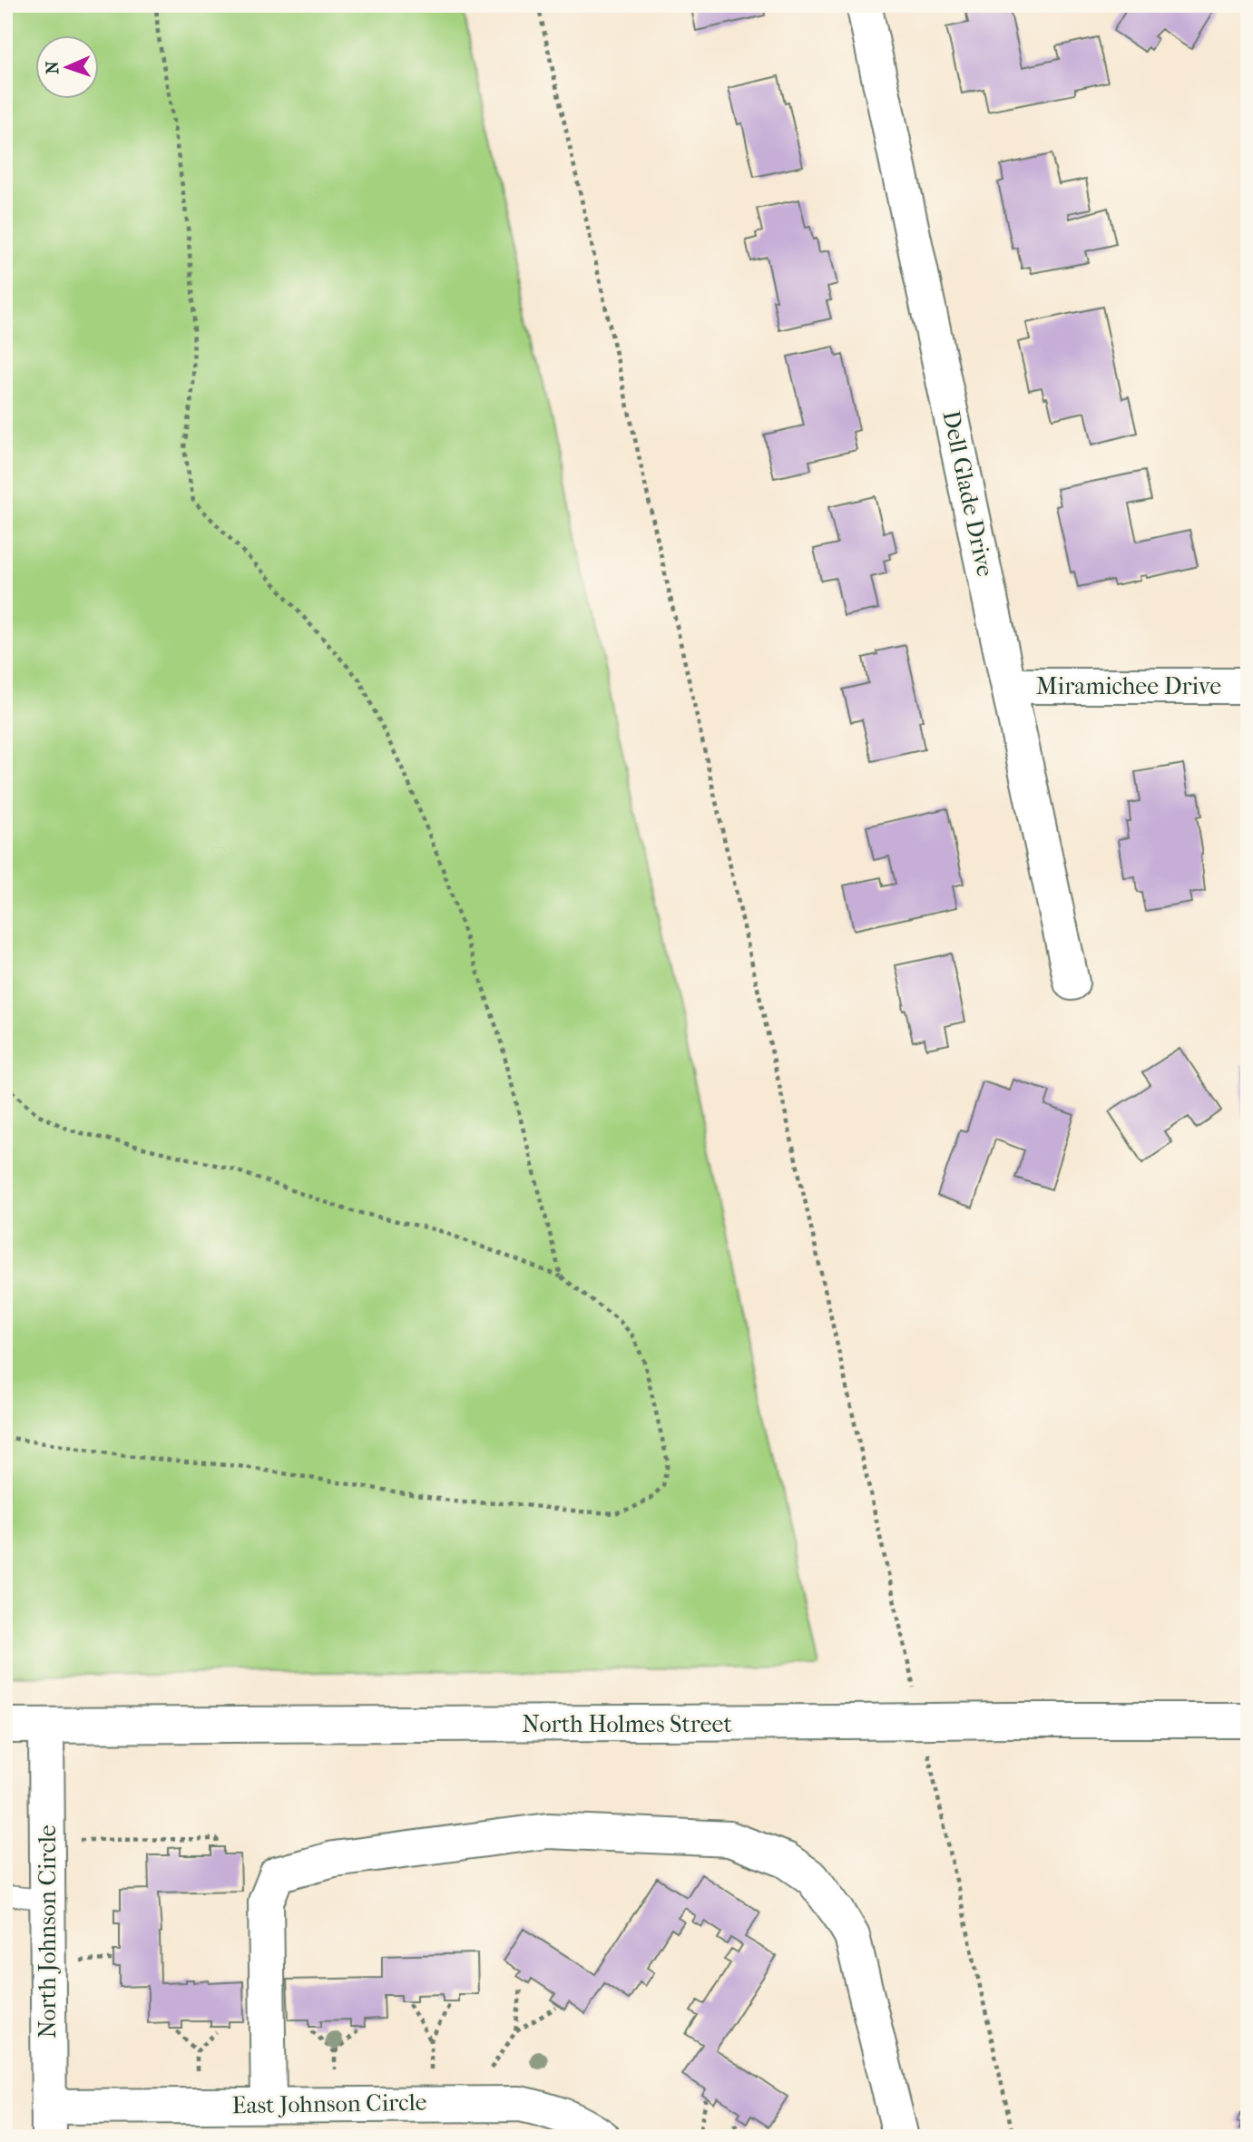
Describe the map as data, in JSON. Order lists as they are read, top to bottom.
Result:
{
  "streets": {
    "street": [
      "Dell Glade Drive",
      "Miramichee Drive",
      "North Holmes Street",
      "North Johnson Circle",
      "East Johnson Circle"
    ]
  },
  "crossings": [
    ["Dell Glade Drive", "Miramichee Drive"],
    ["North Holmes Street", "North Johnson Circle"],
    ["North Johnson Circle", "East Johnson Circle"]
  ],
  "north": "left"
}
